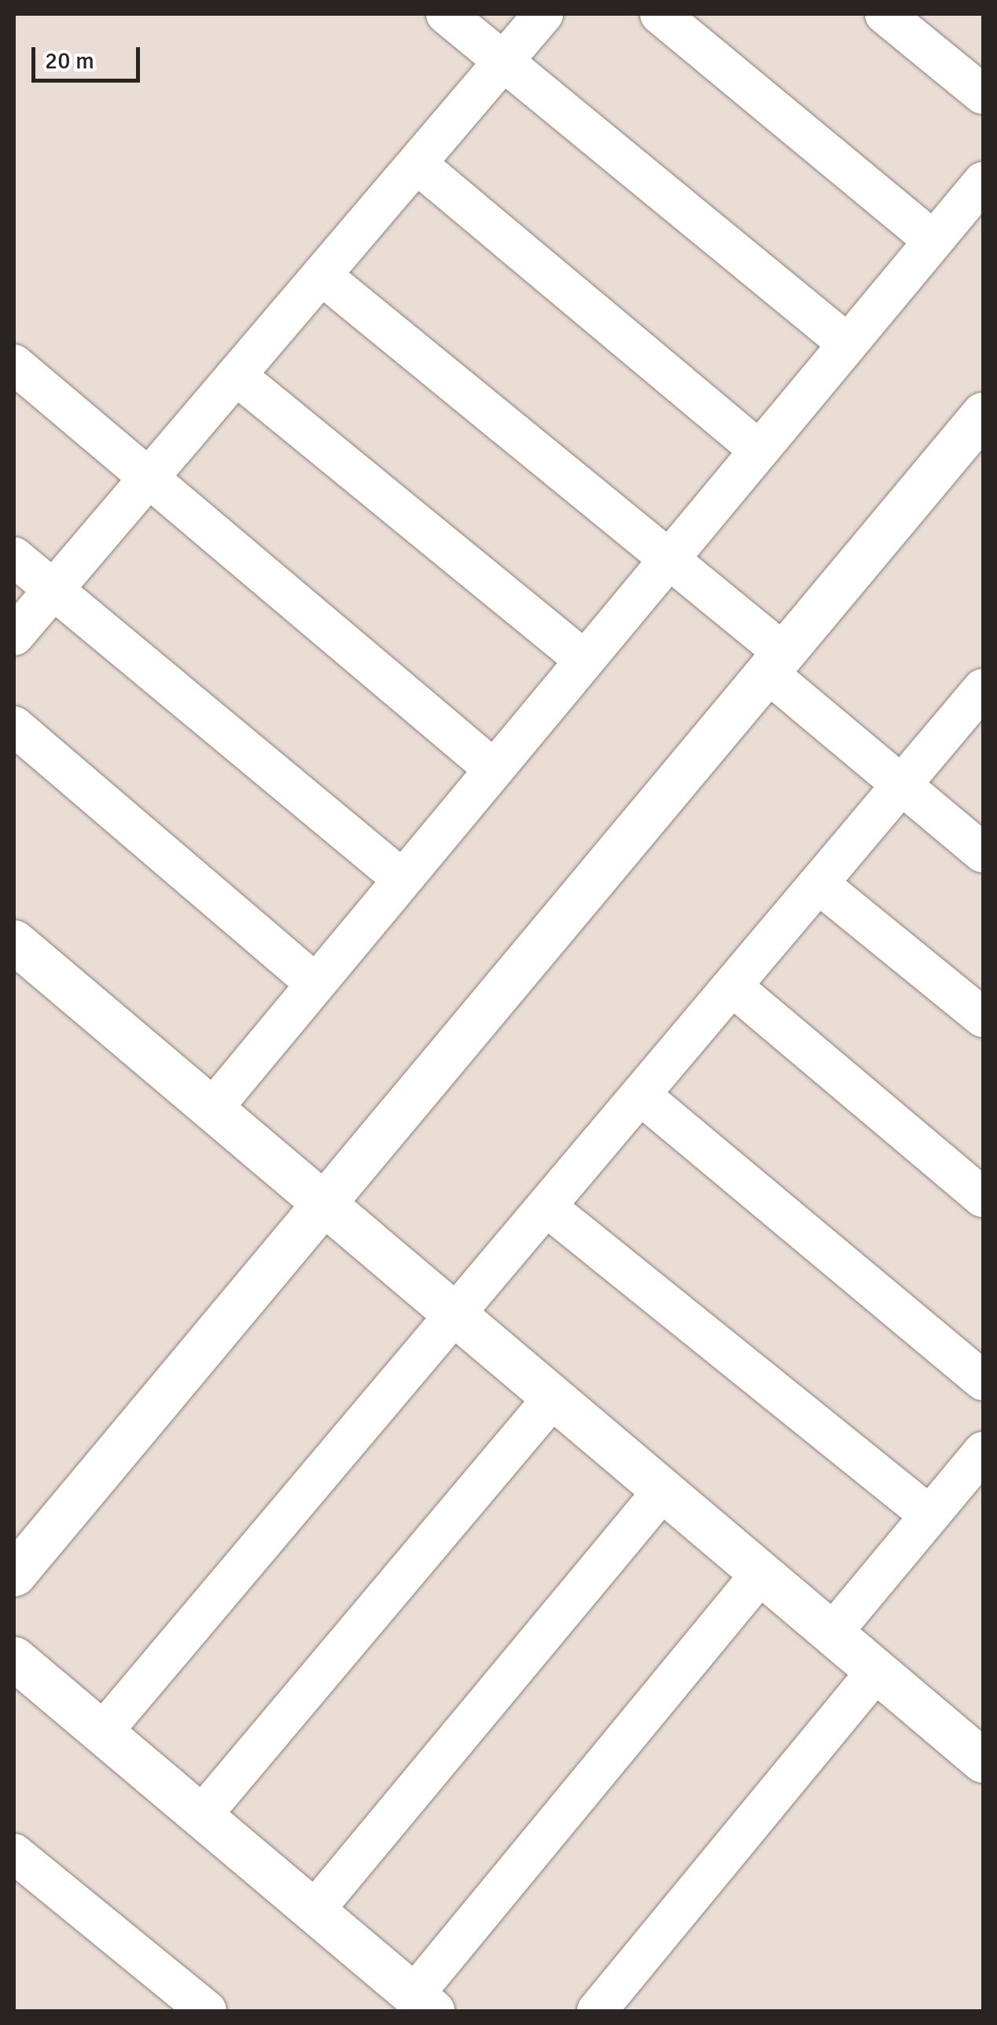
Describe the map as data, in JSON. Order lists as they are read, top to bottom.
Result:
{
  "scale_bar": "20 m"
}
